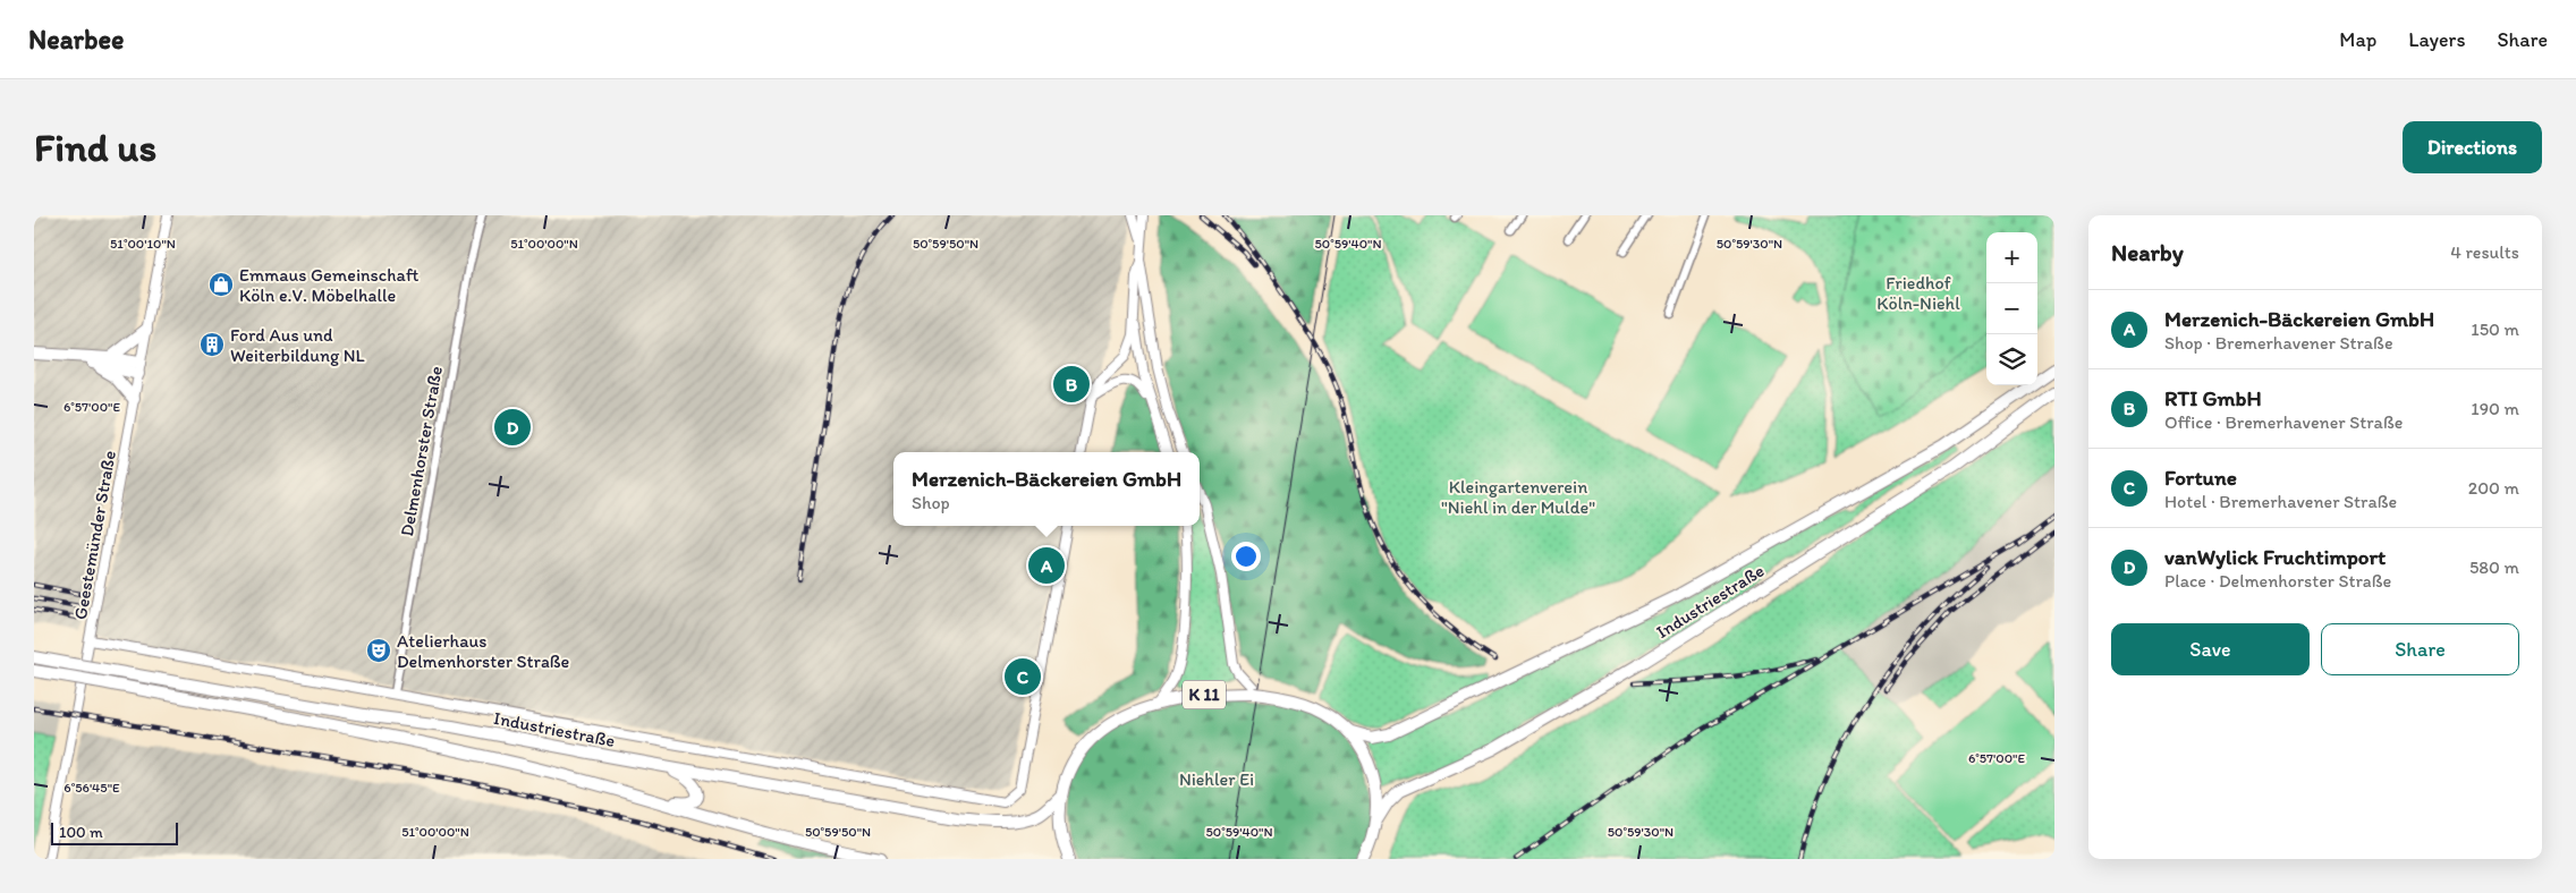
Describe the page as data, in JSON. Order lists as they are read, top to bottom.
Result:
{
  "streets": {
    "highway": ["Industriestraße", "K 11"],
    "street": ["Delmenhorster Straße", "Geestemünder Straße"]
  },
  "crossings": [
    ["Delmenhorster Straße", "Industriestraße"],
    ["Geestemünder Straße", "Industriestraße"],
    ["Industriestraße", "K 11"]
  ],
  "parks": ["Friedhof Köln-Niehl", "Kleingartenverein \"Niehl in der Mulde\"", "Niehler Ei"],
  "places": {
    "shop": ["Emmaus Gemeinschaft Köln e.V. Möbelhalle"],
    "building": ["Ford Aus und Weiterbildung NL"],
    "theatre": ["Atelierhaus Delmenhorster Straße"]
  },
  "scale_bar": "100 m",
  "page": {
    "header": "Nearbee",
    "nav": ["Map", "Layers", "Share"],
    "buttons": [
      "Directions",
      ["Save", "Share"]
    ],
    "title": "Find us",
    "heading": ["Nearby", "4 results"],
    "map_buttons": ["+", "−"],
    "list": [
      {
        "mark": "A",
        "name": "Merzenich-Bäckereien GmbH",
        "note": "Shop · Bremerhavener Straße",
        "value": "150 m"
      },
      {
        "mark": "B",
        "name": "RTI GmbH",
        "note": "Office · Bremerhavener Straße",
        "value": "190 m"
      },
      {
        "mark": "C",
        "name": "Fortune",
        "note": "Hotel · Bremerhavener Straße",
        "value": "200 m"
      },
      {
        "mark": "D",
        "name": "vanWylick Fruchtimport",
        "note": "Place · Delmenhorster Straße",
        "value": "580 m"
      }
    ],
    "pins": [
      "B",
      "D",
      "A",
      "C"
    ],
    "popup": ["Merzenich-Bäckereien GmbH", "Shop"],
    "scale": "100 m"
  },
  "coordinates": [
    "51°00'00\"N",
    "50°59'50\"N",
    "50°59'40\"N",
    "50°59'30\"N",
    "51°00'10\"N",
    "6°57'00\"E",
    "6°56'45\"E"
  ]
}
